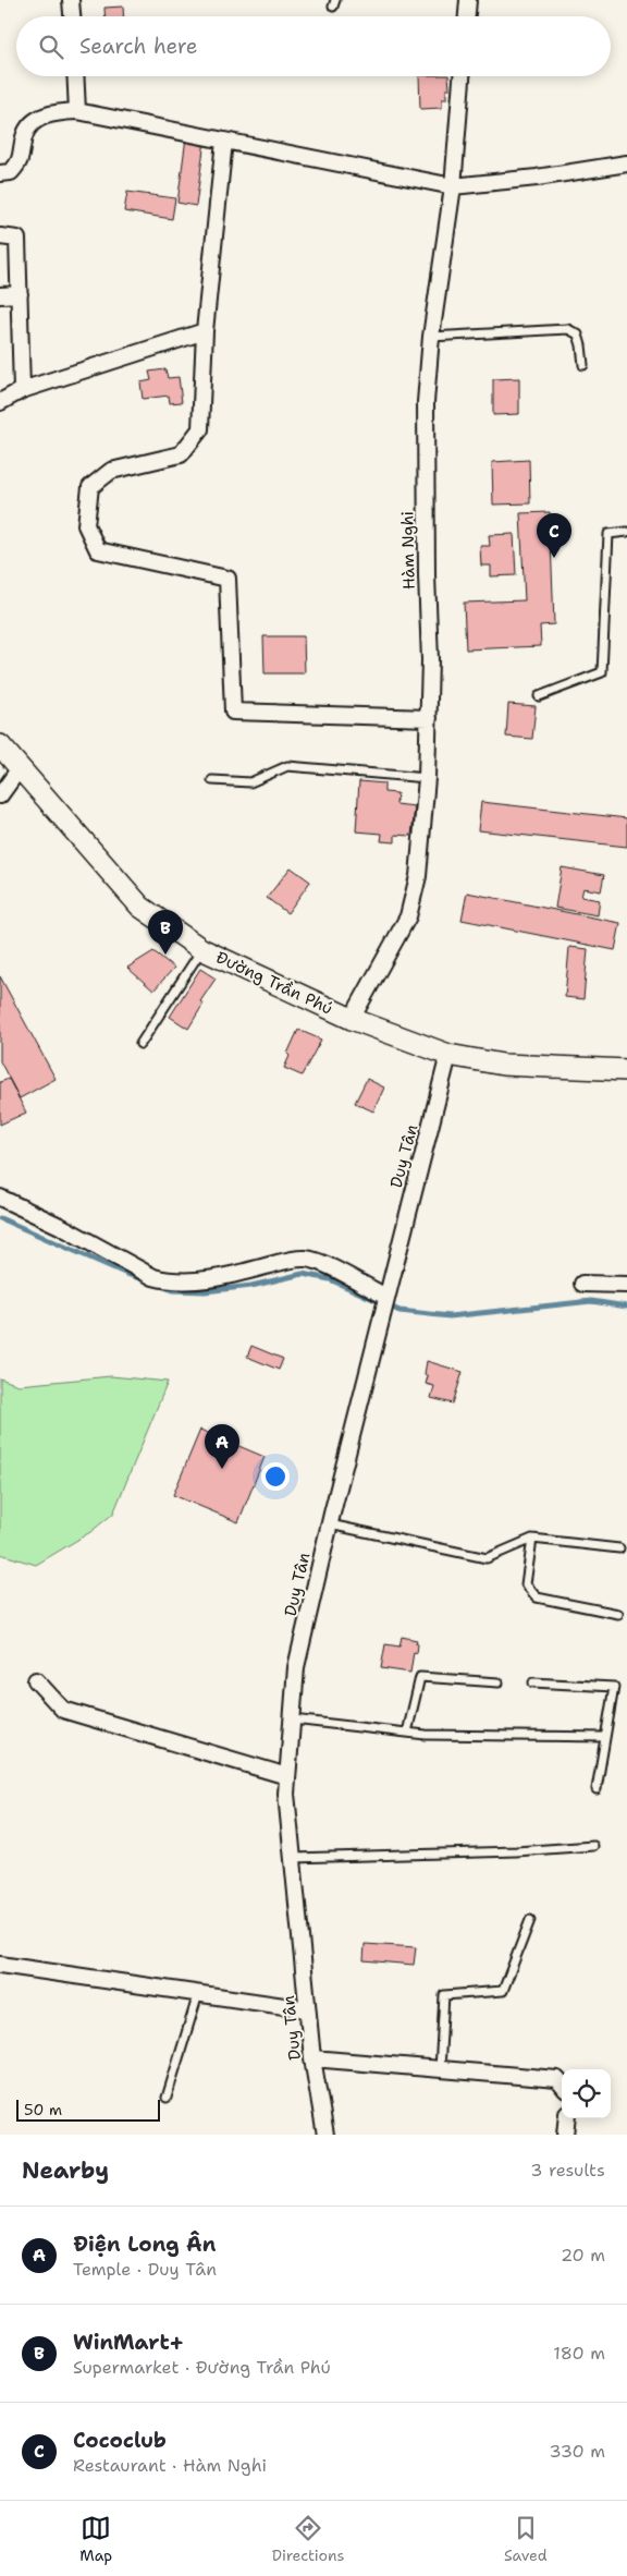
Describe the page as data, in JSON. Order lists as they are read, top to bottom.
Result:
{
  "streets": {
    "street": ["Hàm Nghi", "Đường Trần Phú", "Duy Tân"]
  },
  "crossings": [
    ["Hàm Nghi", "Đường Trần Phú"],
    ["Đường Trần Phú", "Duy Tân"]
  ],
  "scale_bar": "50 m",
  "page": {
    "search": "Search here",
    "pins": ["C", "B", "A"],
    "scale": "50 m",
    "heading": ["Nearby", "3 results"],
    "list": [
      {
        "mark": "A",
        "name": "Điện Long Ân",
        "note": "Temple · Duy Tân",
        "value": "20 m"
      },
      {
        "mark": "B",
        "name": "WinMart+",
        "note": "Supermarket · Đường Trần Phú",
        "value": "180 m"
      },
      {
        "mark": "C",
        "name": "Cococlub",
        "note": "Restaurant · Hàm Nghi",
        "value": "330 m"
      }
    ],
    "nav": ["Map", "Directions", "Saved"]
  }
}
